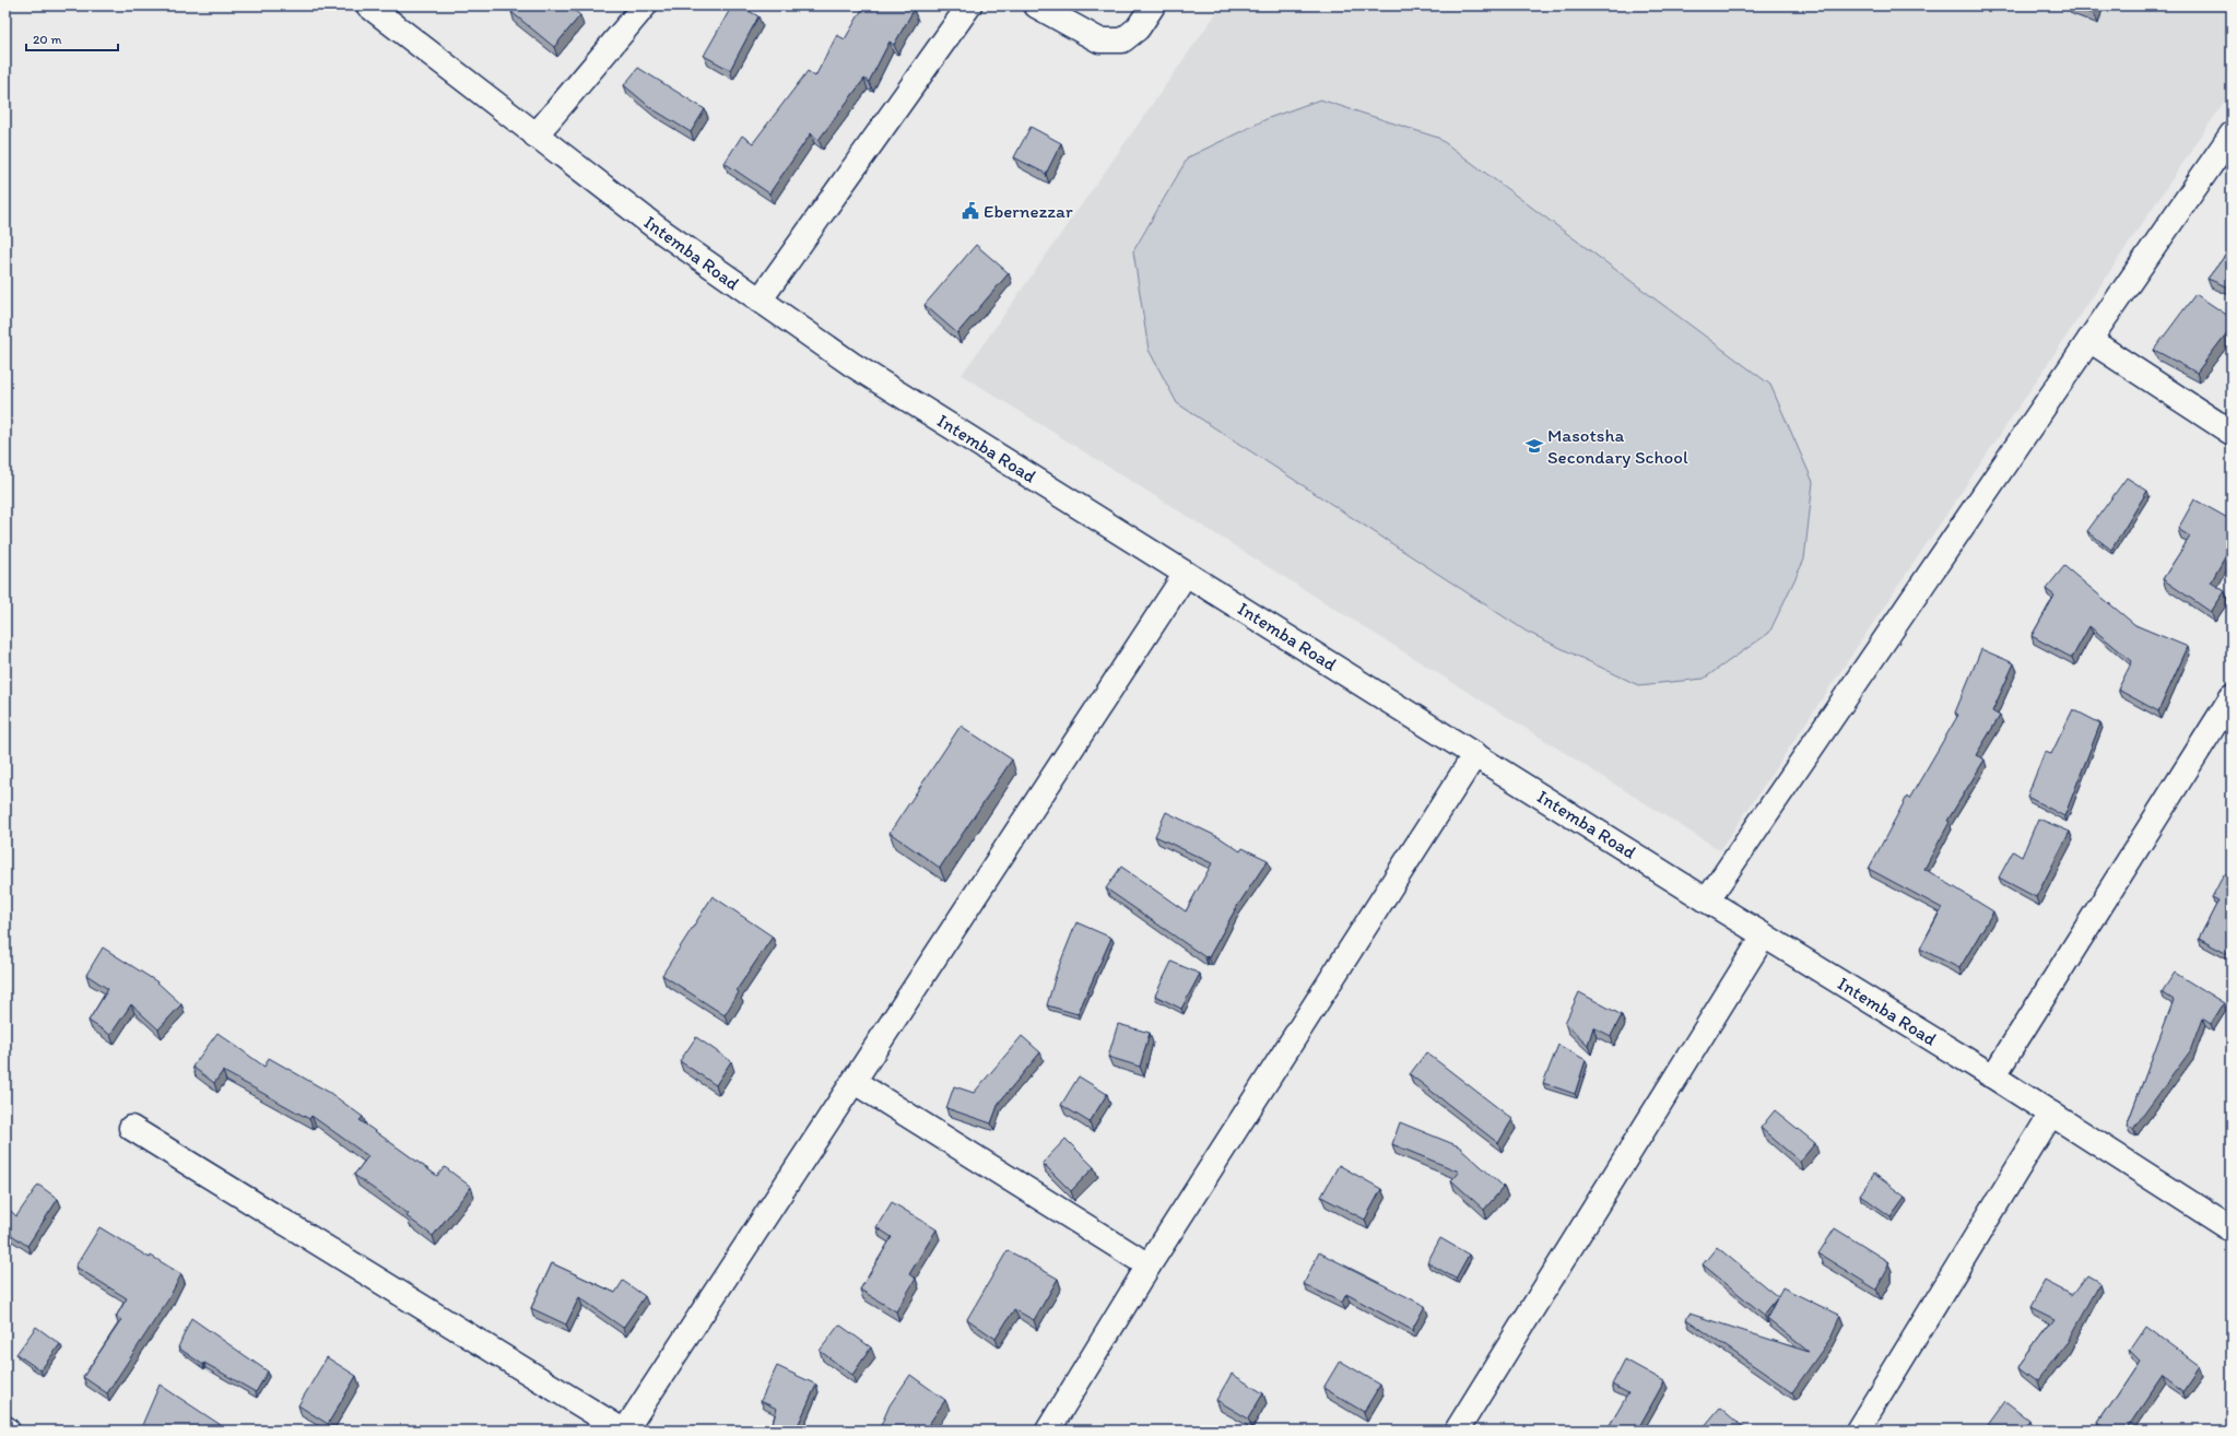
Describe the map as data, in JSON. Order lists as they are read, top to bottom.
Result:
{
  "streets": {
    "street": ["Intemba Road"]
  },
  "places": {
    "public building": ["Ebernezzar"],
    "school or university": ["Masotsha Secondary School"]
  },
  "scale_bar": "20 m"
}
